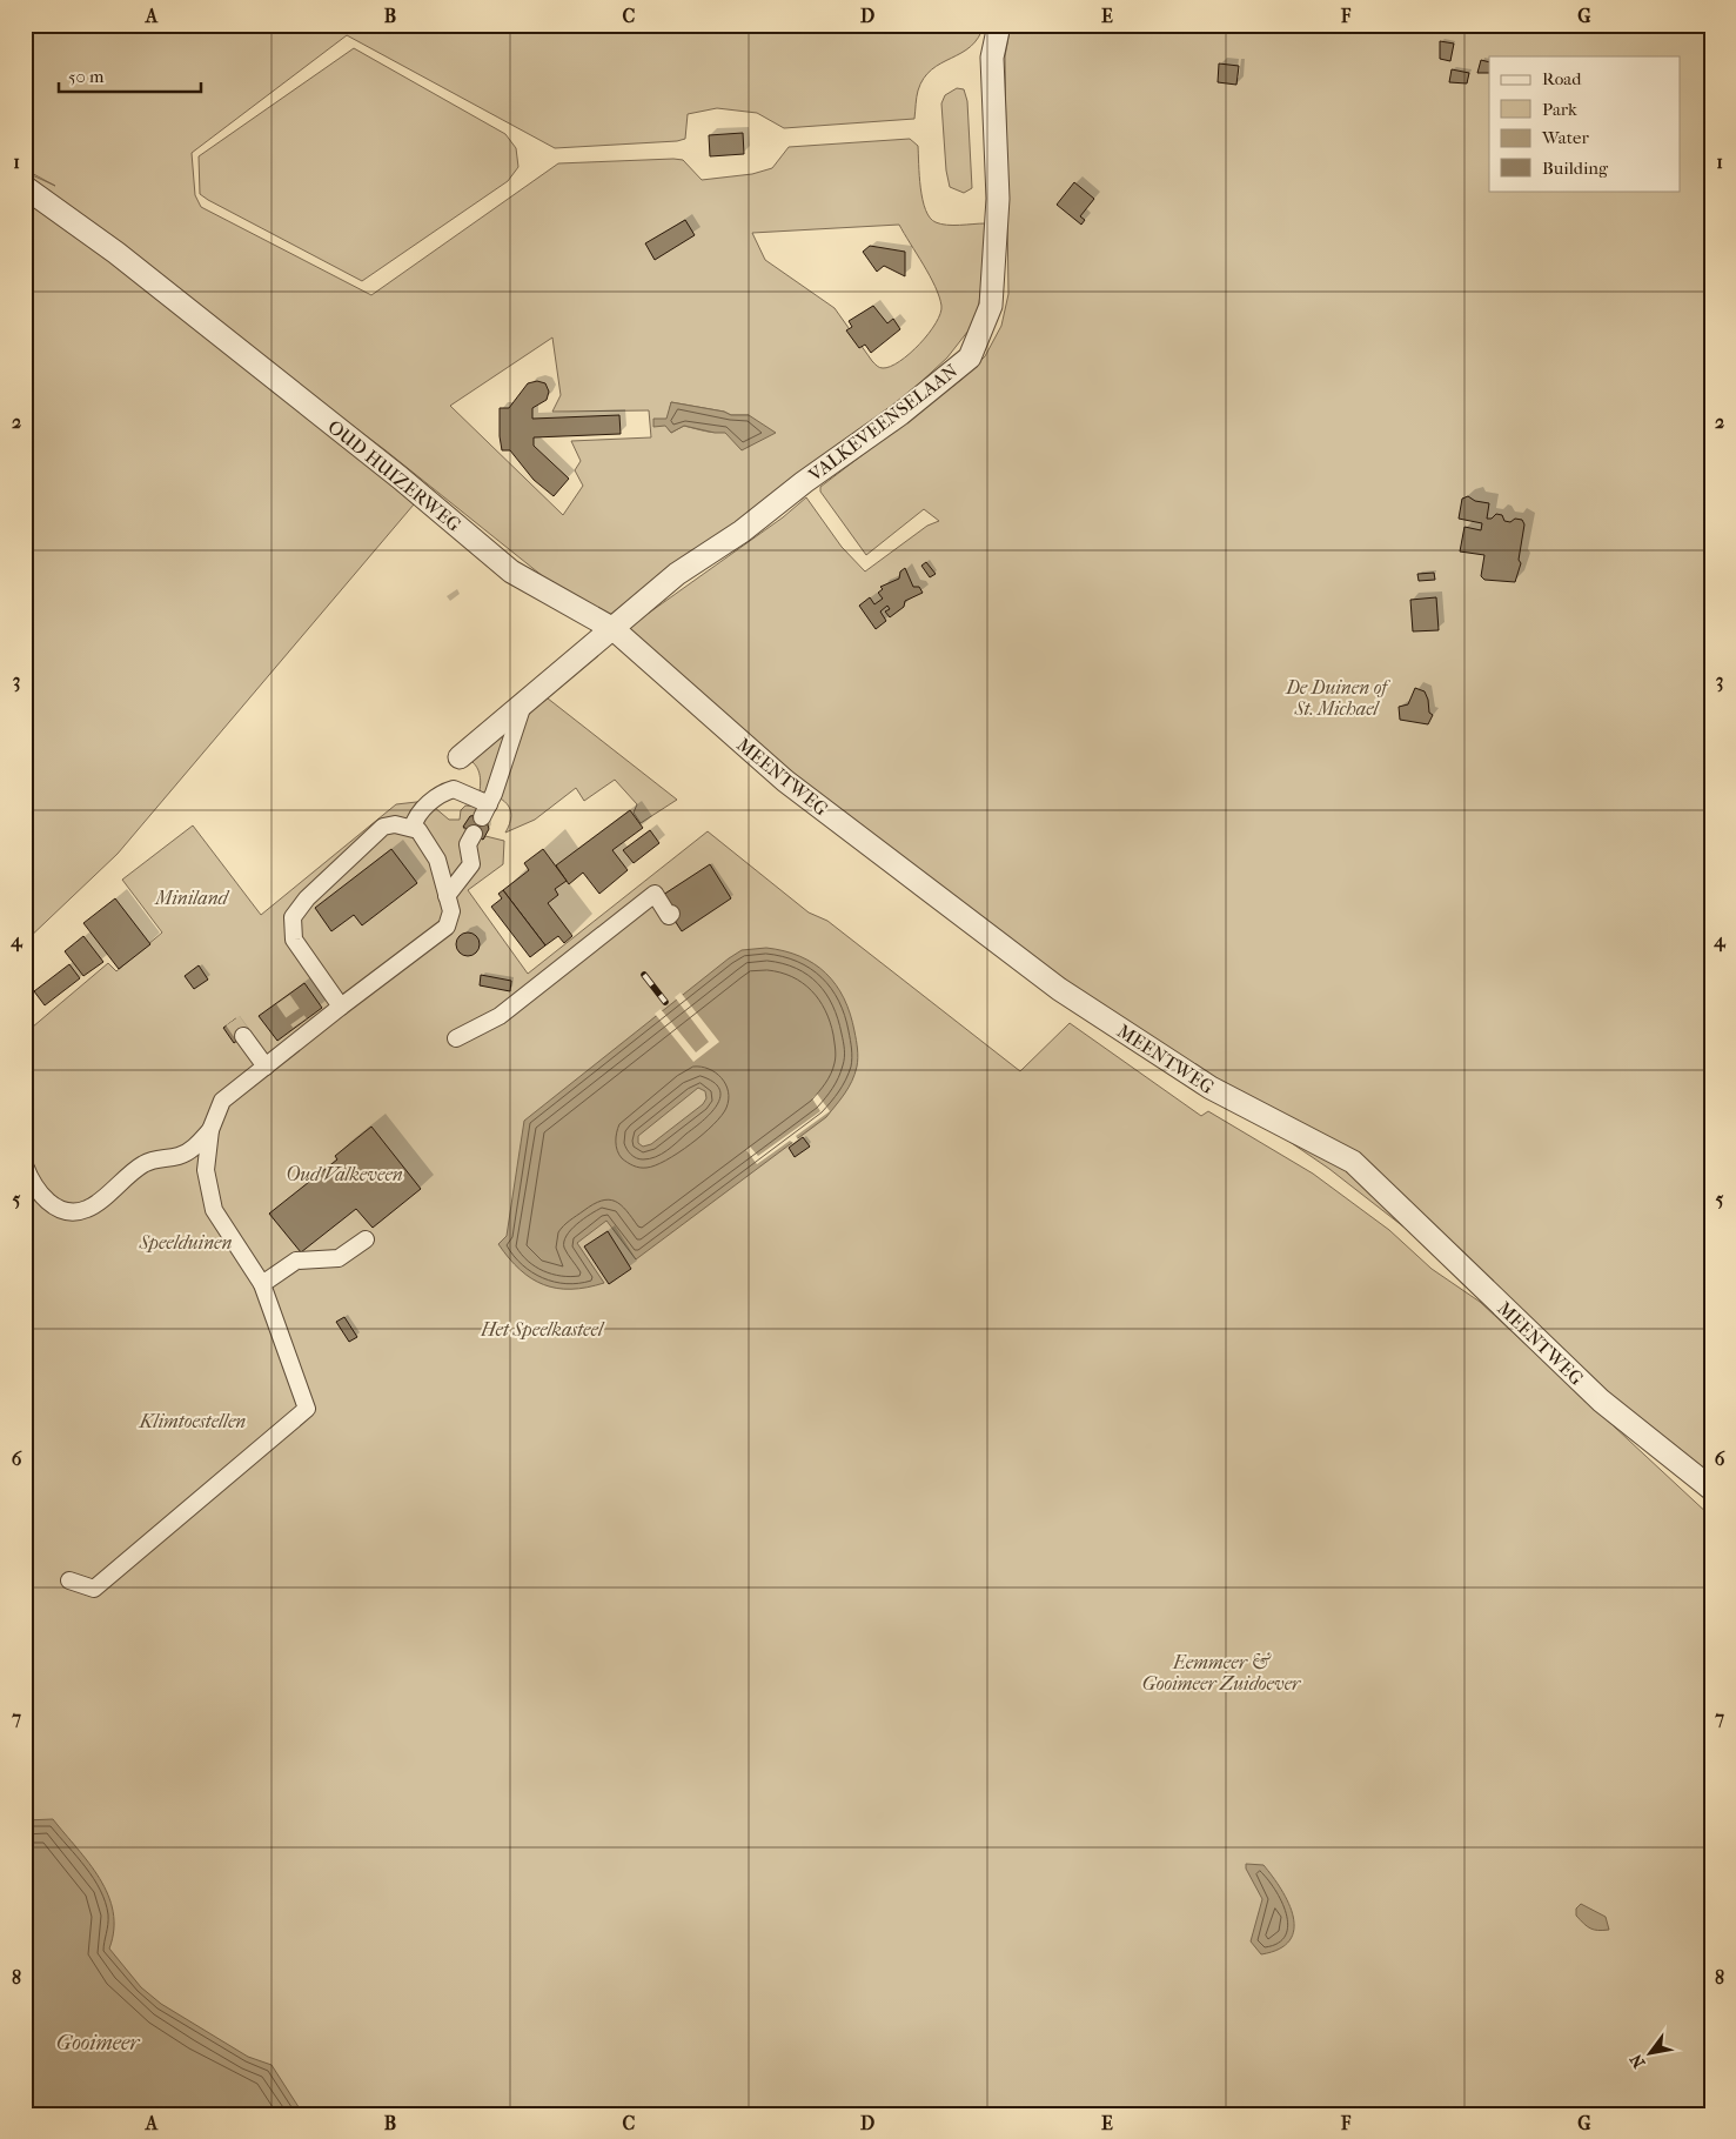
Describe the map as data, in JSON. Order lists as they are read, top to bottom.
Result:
{
  "streets": {
    "street": ["VALKEVEENSELAAN", "OUD HUIZERWEG", "MEENTWEG"]
  },
  "crossings": [
    ["VALKEVEENSELAAN", "OUD HUIZERWEG"],
    ["VALKEVEENSELAAN", "MEENTWEG"],
    ["OUD HUIZERWEG", "MEENTWEG"]
  ],
  "water": ["Gooimeer"],
  "parks": [
    "De Duinen of St. Michael",
    "Miniland",
    "Oud Valkeveen",
    "Speelduinen",
    "Het Speelkasteel",
    "Klimtoestellen",
    "Eemmeer & Gooimeer Zuidoever"
  ],
  "legend": [
    "Road",
    "Park",
    "Water",
    "Building"
  ],
  "scale_bar": "50 m",
  "north": "bottom left",
  "grid": {
    "columns": [
      "A",
      "B",
      "C",
      "D",
      "E",
      "F",
      "G"
    ],
    "rows": [
      "1",
      "2",
      "3",
      "4",
      "5",
      "6",
      "7",
      "8"
    ]
  }
}
